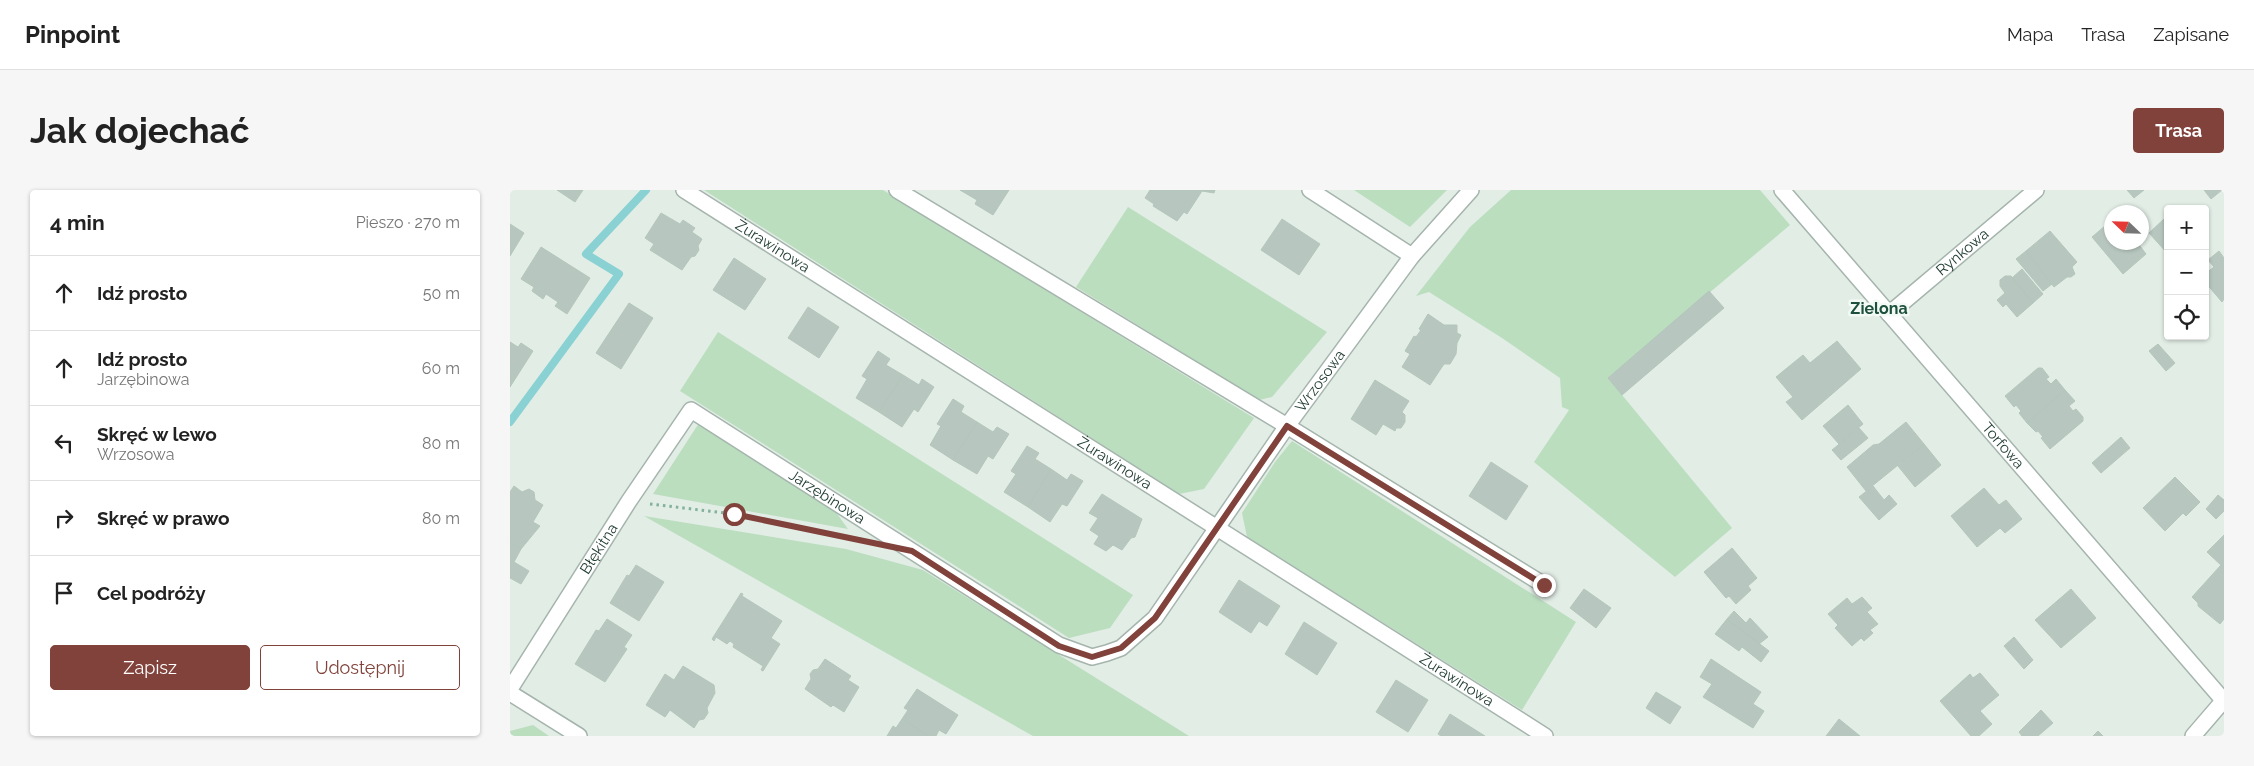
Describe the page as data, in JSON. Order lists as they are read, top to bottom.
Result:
{
  "streets": {
    "street": [
      "Żurawinowa",
      "Rynkowa",
      "Wrzosowa",
      "Torfowa",
      "Jarzębinowa",
      "Błękitna"
    ]
  },
  "crossings": [
    ["Żurawinowa", "Wrzosowa"],
    ["Rynkowa", "Torfowa"],
    ["Wrzosowa", "Jarzębinowa"],
    ["Jarzębinowa", "Błękitna"]
  ],
  "districts": ["Zielona"],
  "north": "top left",
  "page": {
    "header": "Pinpoint",
    "nav": ["Mapa", "Trasa", "Zapisane"],
    "buttons": [
      "Trasa",
      ["Zapisz", "Udostępnij"]
    ],
    "title": "Jak dojechać",
    "heading": ["4 min", "Pieszo · 270 m"],
    "map_buttons": ["+", "−"],
    "list": [
      ["Idź prosto", "50 m"],
      ["Idź prosto", "Jarzębinowa", "60 m"],
      ["Skręć w lewo", "Wrzosowa", "80 m"],
      ["Skręć w prawo", "80 m"],
      "Cel podróży"
    ]
  }
}
